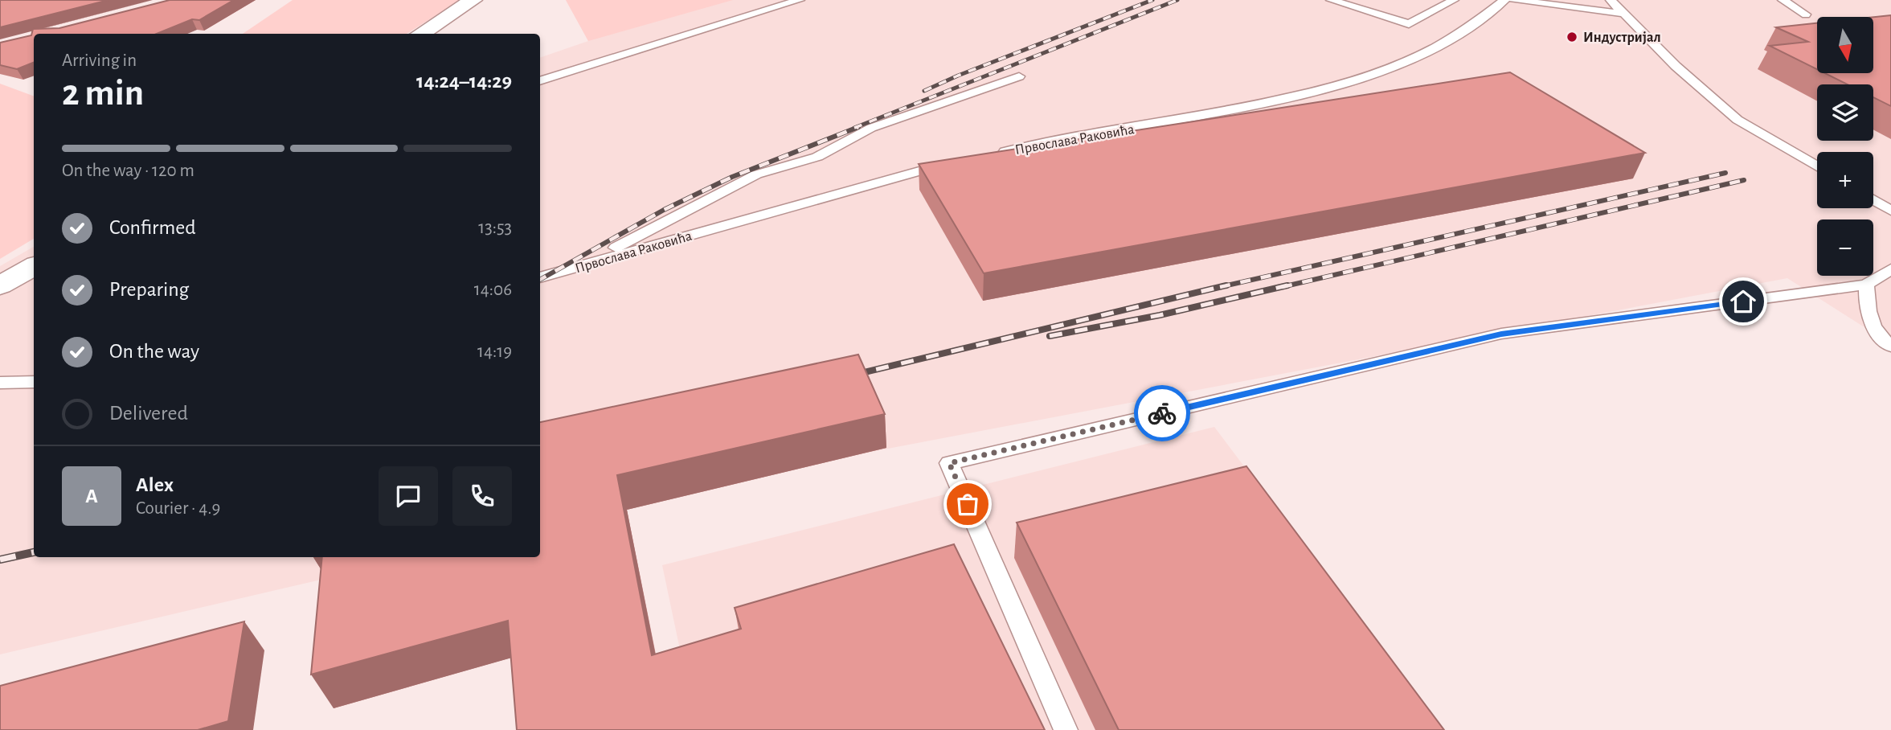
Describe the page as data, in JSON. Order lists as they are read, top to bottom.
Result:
{
  "streets": {
    "lane": ["Првослава Раковића"]
  },
  "places": ["Индустријал"],
  "north": "bottom",
  "page": {
    "map_buttons": ["+", "−"],
    "heading": ["2 min", "Arriving in", "14:24–14:29"],
    "panel": ["Alex", "Courier · 4.9"],
    "bar": "On the way · 120 m",
    "list": [
      ["Confirmed", "13:53"],
      ["Preparing", "14:06"],
      ["On the way", "14:19"],
      "Delivered"
    ],
    "round": "A"
  }
}
